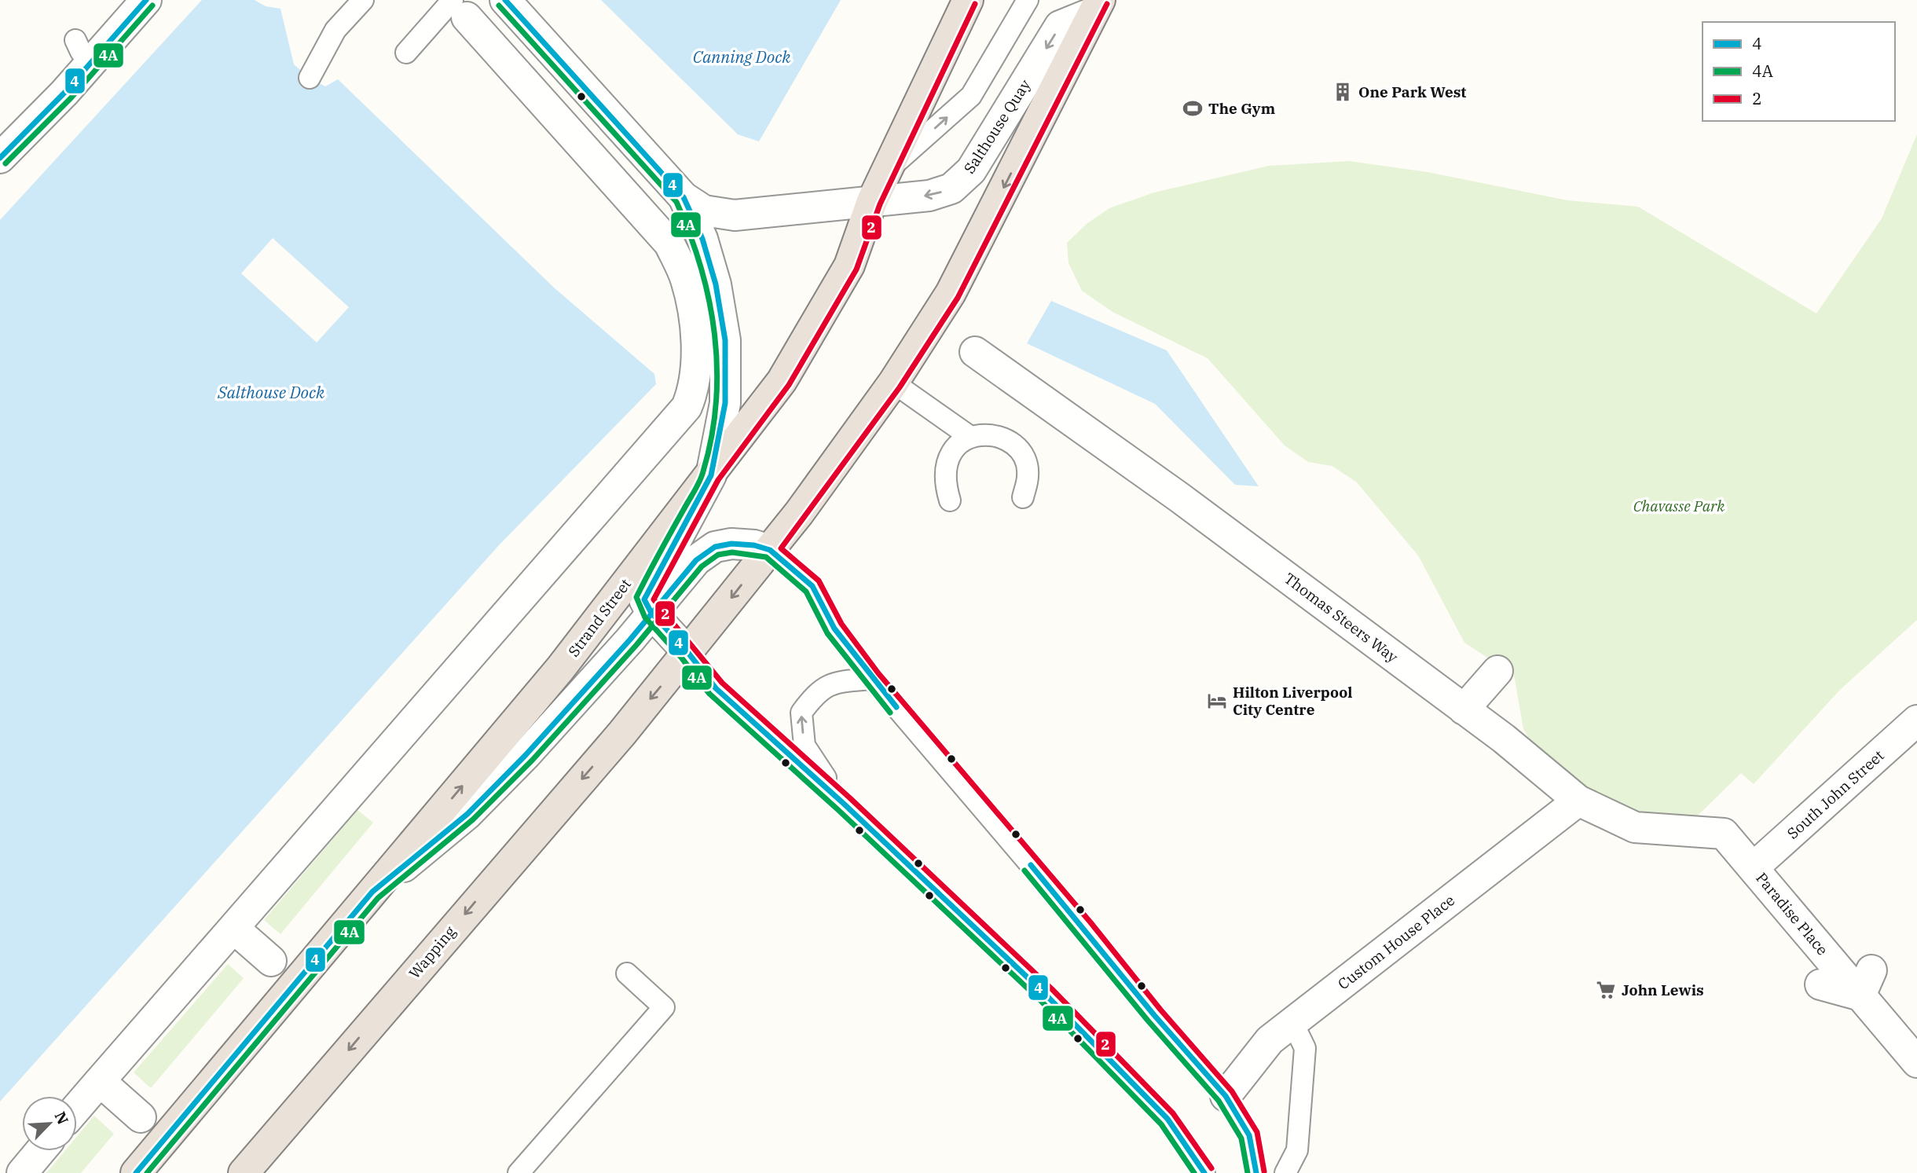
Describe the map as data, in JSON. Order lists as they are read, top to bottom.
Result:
{
  "streets": {
    "highway": ["Strand Street", "Wapping"],
    "street": [
      "Salthouse Quay",
      "Thomas Steers Way",
      "South John Street",
      "Paradise Place",
      "Custom House Place"
    ]
  },
  "crossings": [
    ["Salthouse Quay", "Strand Street"],
    ["Thomas Steers Way", "Paradise Place"],
    ["Thomas Steers Way", "Custom House Place"],
    ["South John Street", "Paradise Place"]
  ],
  "one_way": ["Strand Street"],
  "water": ["Canning Dock", "Salthouse Dock"],
  "parks": ["Chavasse Park"],
  "places": {
    "building": ["One Park West"],
    "sports": ["The Gym"],
    "hotel": ["Hilton Liverpool City Centre"],
    "supermarket": ["John Lewis"]
  },
  "lines": ["transit line 4", "transit line 2", "transit line 4A"],
  "legend": ["4", "4A", "2"],
  "north": "top right"
}
